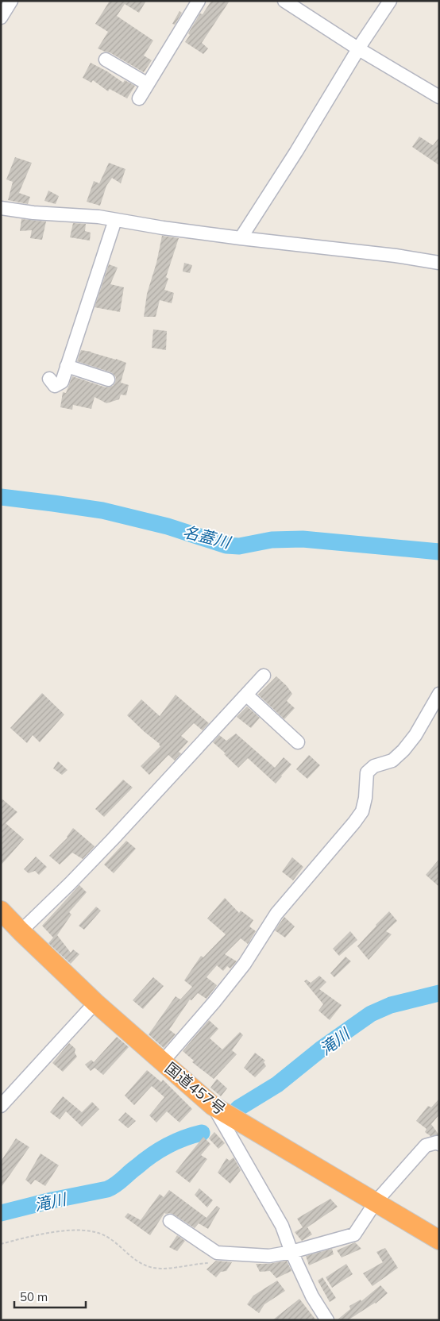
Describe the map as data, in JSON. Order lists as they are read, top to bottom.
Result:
{
  "streets": {
    "highway": ["国道457号"]
  },
  "water": ["名蓋川", "滝川"],
  "scale_bar": "50 m"
}
